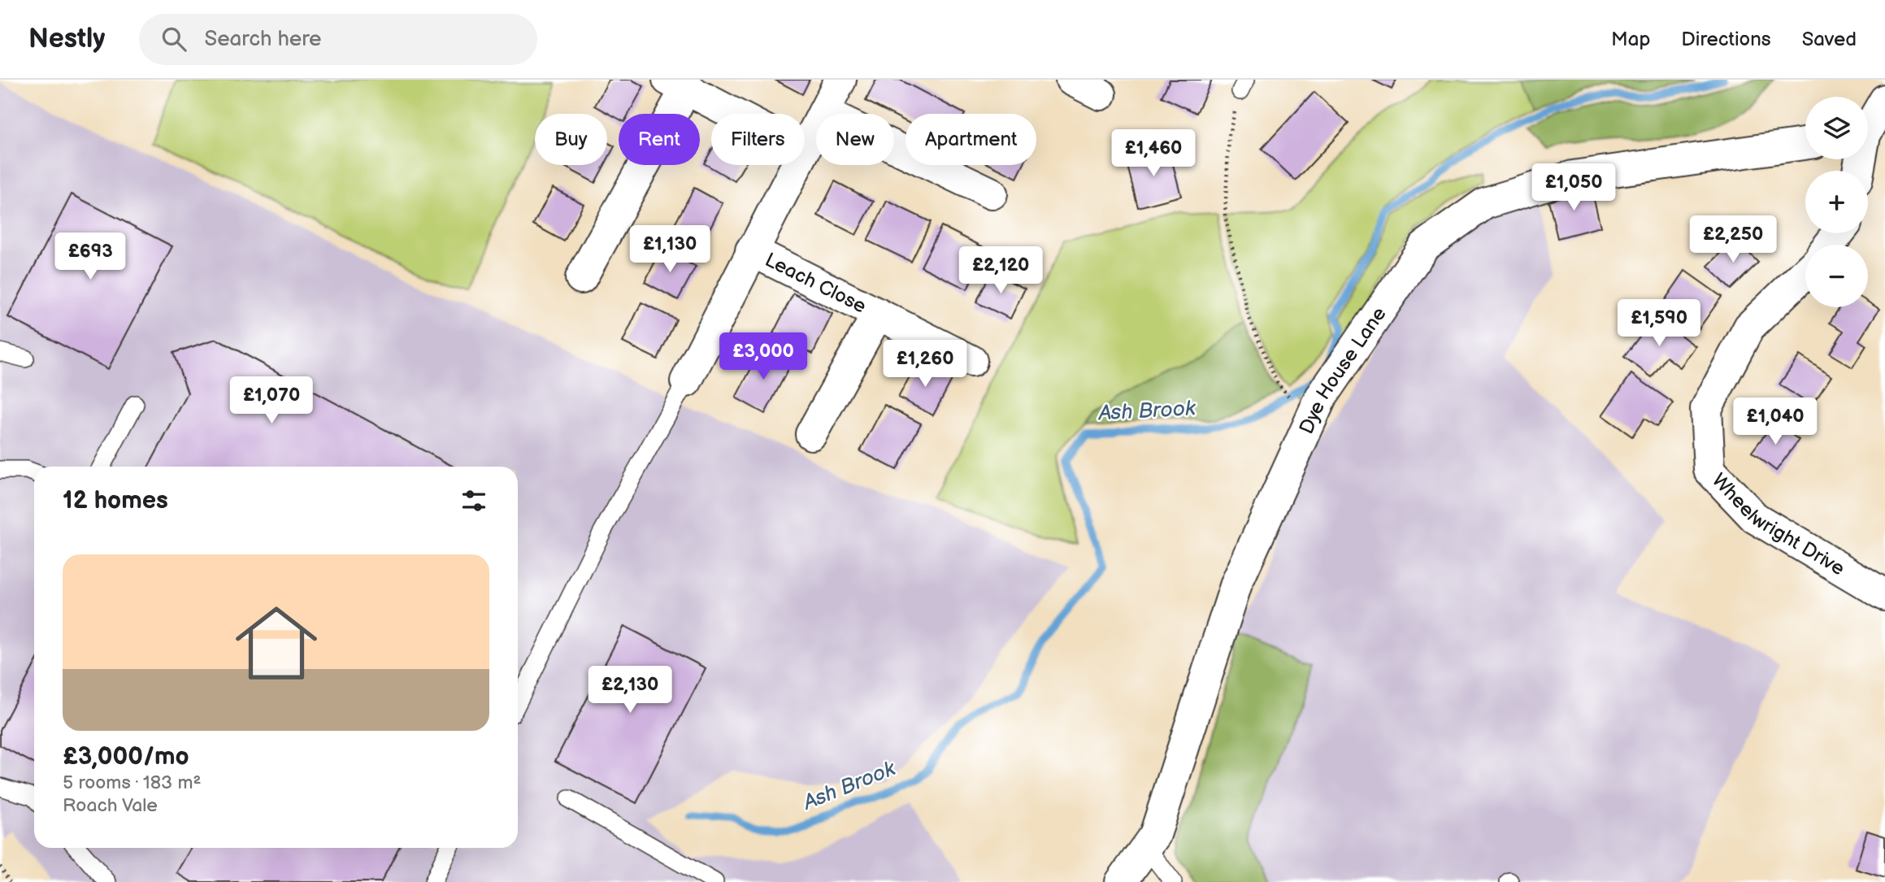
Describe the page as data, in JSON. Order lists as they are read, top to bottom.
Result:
{
  "streets": {
    "street": ["Leach Close", "Dye House Lane", "Wheelwright Drive"]
  },
  "water": ["Ash Brook"],
  "page": {
    "header": "Nestly",
    "search": "Search here",
    "nav": ["Map", "Directions", "Saved"],
    "map_buttons": ["+", "−"],
    "chip": [
      "Buy",
      "Rent",
      "Filters",
      "New",
      "Apartment"
    ],
    "price": [
      "£1,460",
      "£1,050",
      "£2,250",
      "£1,130",
      "£693",
      "£2,120",
      "£1,590",
      "£3,000",
      "£1,260",
      "£1,070",
      "£1,040",
      "£2,130"
    ],
    "heading": "12 homes",
    "list": [
      {
        "name": "£3,000/mo",
        "note": "5 rooms · 183 m² · Roach Vale"
      }
    ]
  }
}
